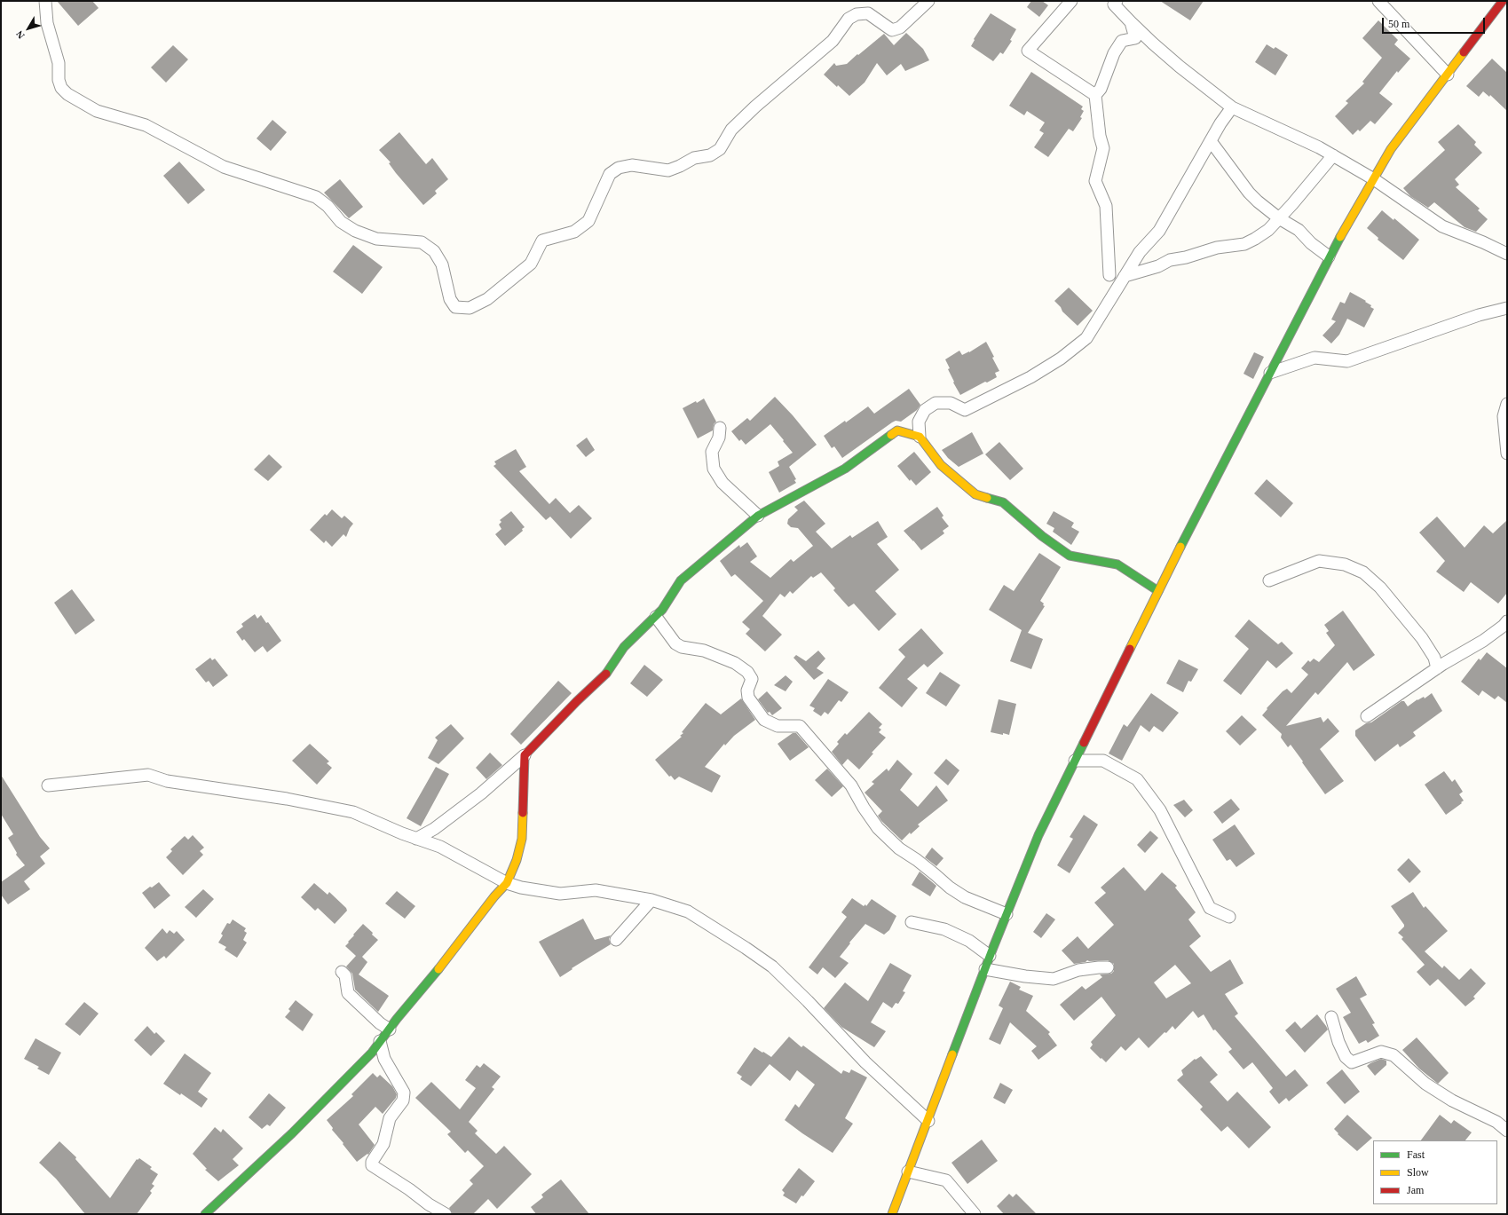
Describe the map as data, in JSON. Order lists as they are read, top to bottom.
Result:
{
  "legend": ["Fast", "Slow", "Jam"],
  "scale_bar": "50 m",
  "north": "bottom left"
}
